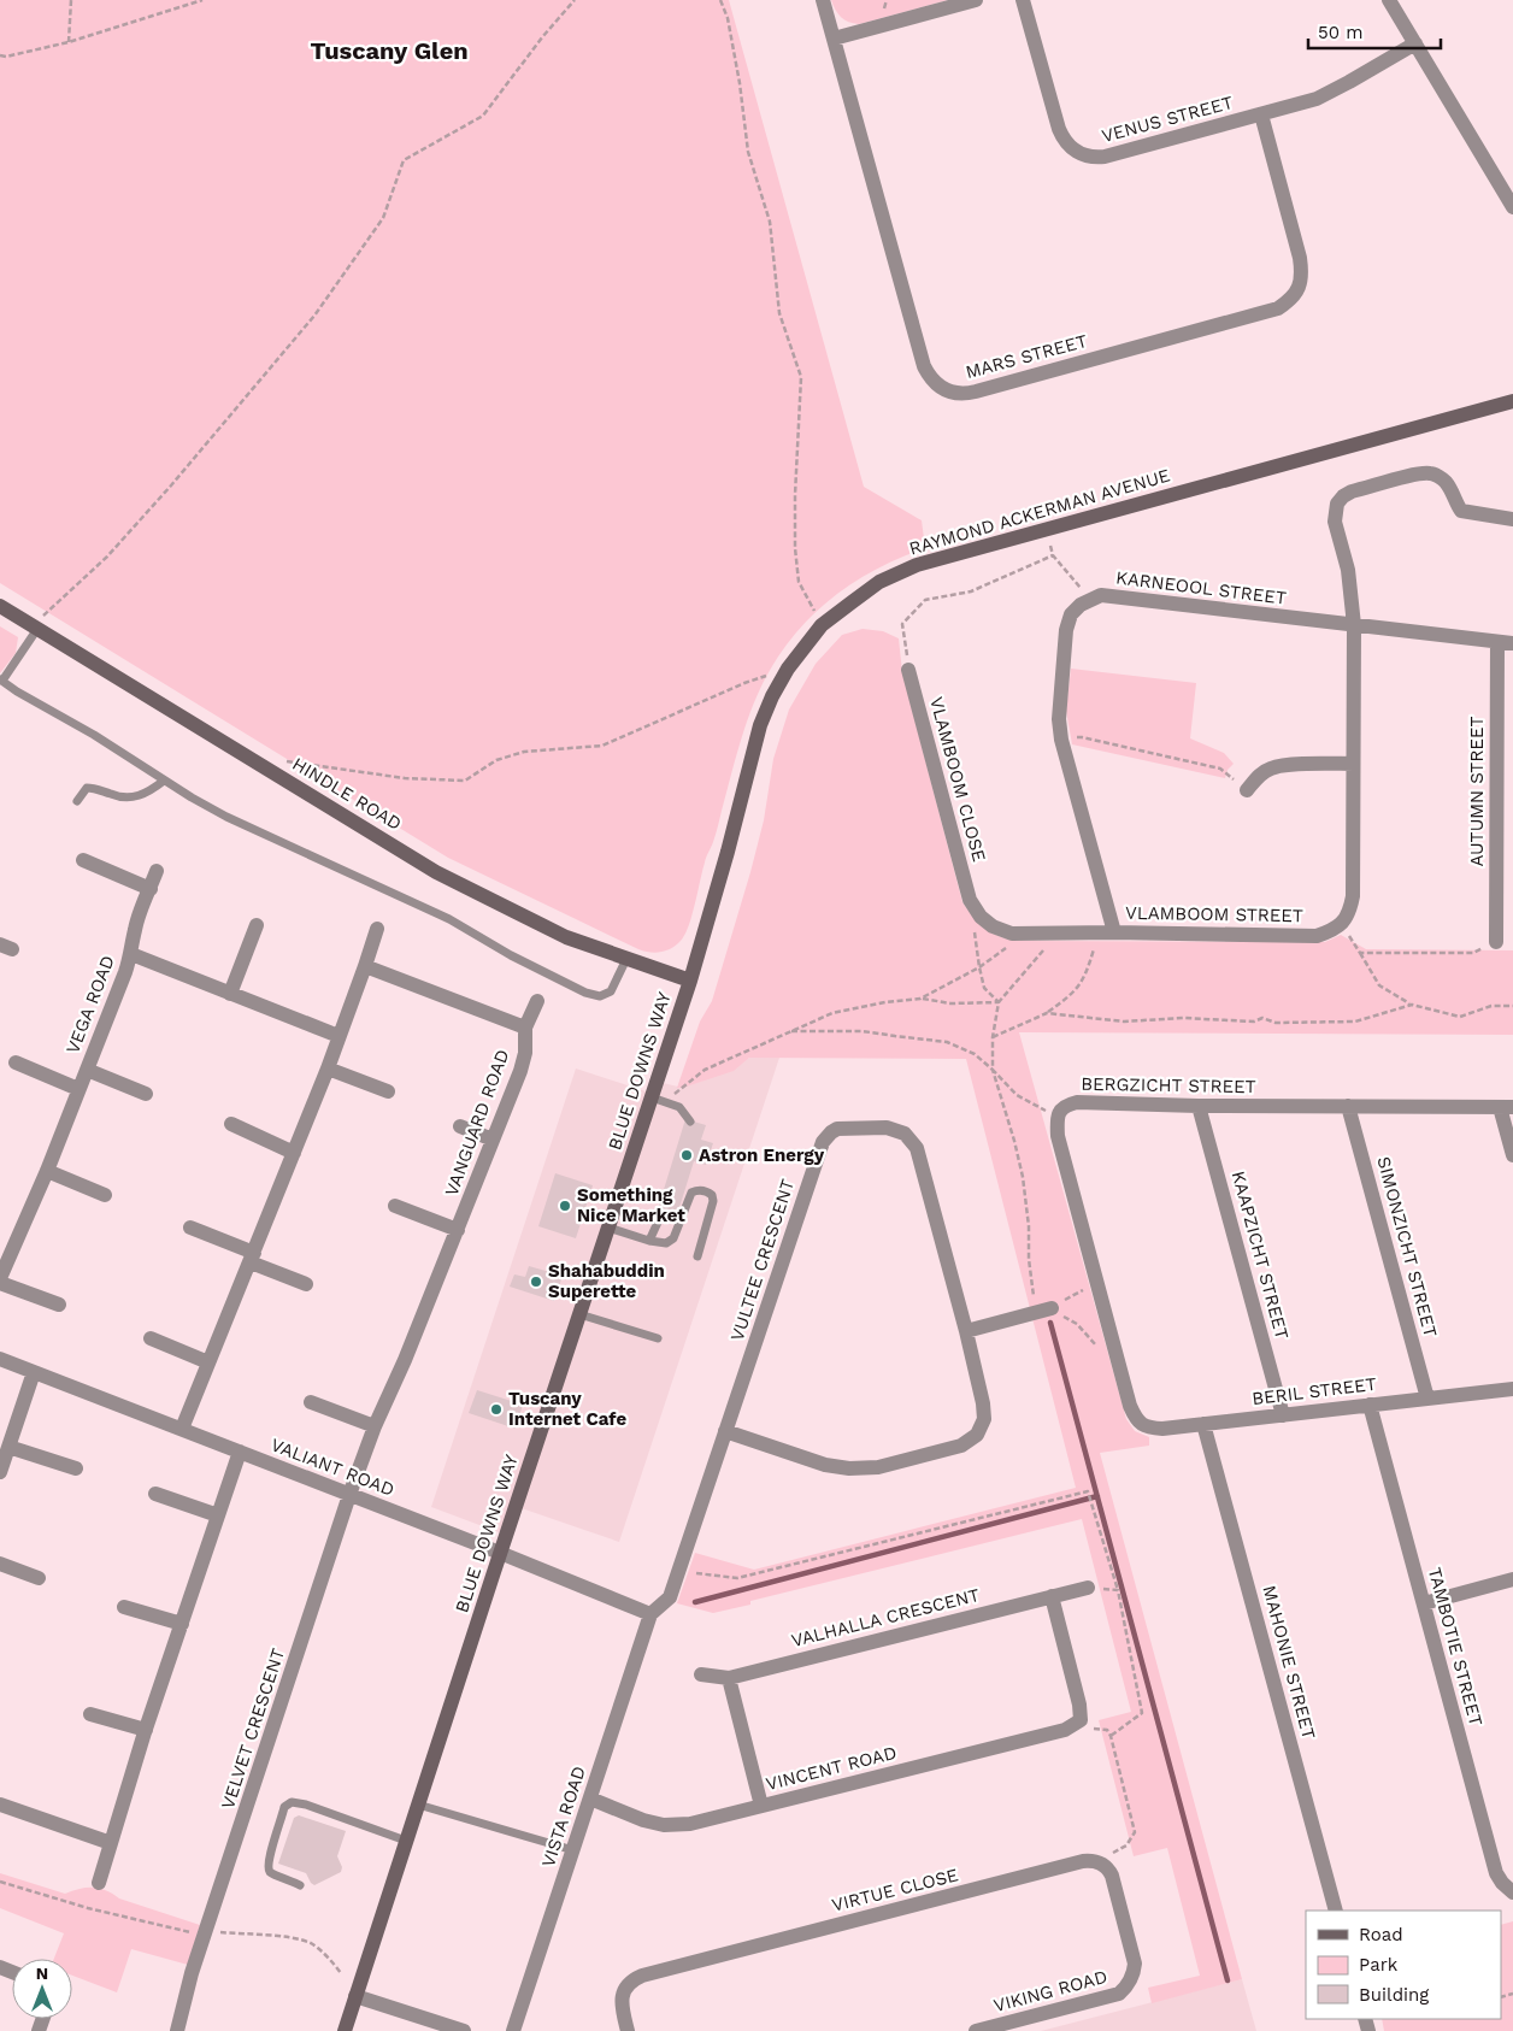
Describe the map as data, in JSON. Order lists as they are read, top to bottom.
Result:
{
  "streets": {
    "street": [
      "VENUS STREET",
      "MARS STREET",
      "RAYMOND ACKERMAN AVENUE",
      "KARNEOOL STREET",
      "VLAMBOOM CLOSE",
      "AUTUMN STREET",
      "HINDLE ROAD",
      "VLAMBOOM STREET",
      "VEGA ROAD",
      "BLUE DOWNS WAY",
      "BERGZICHT STREET",
      "VANGUARD ROAD",
      "SIMONZICHT STREET",
      "KAAPZICHT STREET",
      "VULTEE CRESCENT",
      "BERIL STREET",
      "VALIANT ROAD",
      "VALHALLA CRESCENT",
      "TAMBOTIE STREET",
      "MAHONIE STREET",
      "VELVET CRESCENT",
      "VINCENT ROAD",
      "VISTA ROAD",
      "VIRTUE CLOSE",
      "VIKING ROAD"
    ]
  },
  "crossings": [
    ["VENUS STREET", "MARS STREET"],
    ["RAYMOND ACKERMAN AVENUE", "HINDLE ROAD"],
    ["RAYMOND ACKERMAN AVENUE", "BLUE DOWNS WAY"],
    ["KARNEOOL STREET", "AUTUMN STREET"],
    ["VLAMBOOM CLOSE", "VLAMBOOM STREET"],
    ["HINDLE ROAD", "BLUE DOWNS WAY"],
    ["BLUE DOWNS WAY", "VALIANT ROAD"],
    ["BERGZICHT STREET", "SIMONZICHT STREET"],
    ["BERGZICHT STREET", "KAAPZICHT STREET"],
    ["BERGZICHT STREET", "BERIL STREET"],
    ["VANGUARD ROAD", "VALIANT ROAD"],
    ["VANGUARD ROAD", "VELVET CRESCENT"],
    ["SIMONZICHT STREET", "BERIL STREET"],
    ["KAAPZICHT STREET", "BERIL STREET"],
    ["VULTEE CRESCENT", "VALIANT ROAD"],
    ["VULTEE CRESCENT", "VISTA ROAD"],
    ["BERIL STREET", "TAMBOTIE STREET"],
    ["BERIL STREET", "MAHONIE STREET"],
    ["VALIANT ROAD", "VELVET CRESCENT"],
    ["VALIANT ROAD", "VISTA ROAD"],
    ["VINCENT ROAD", "VISTA ROAD"],
    ["VIRTUE CLOSE", "VIKING ROAD"]
  ],
  "districts": ["Tuscany Glen"],
  "places": [
    "Astron Energy",
    "Something Nice Market",
    "Shahabuddin Superette",
    "Tuscany Internet Cafe"
  ],
  "legend": ["Road", "Park", "Building"],
  "scale_bar": "50 m",
  "north": "top"
}
